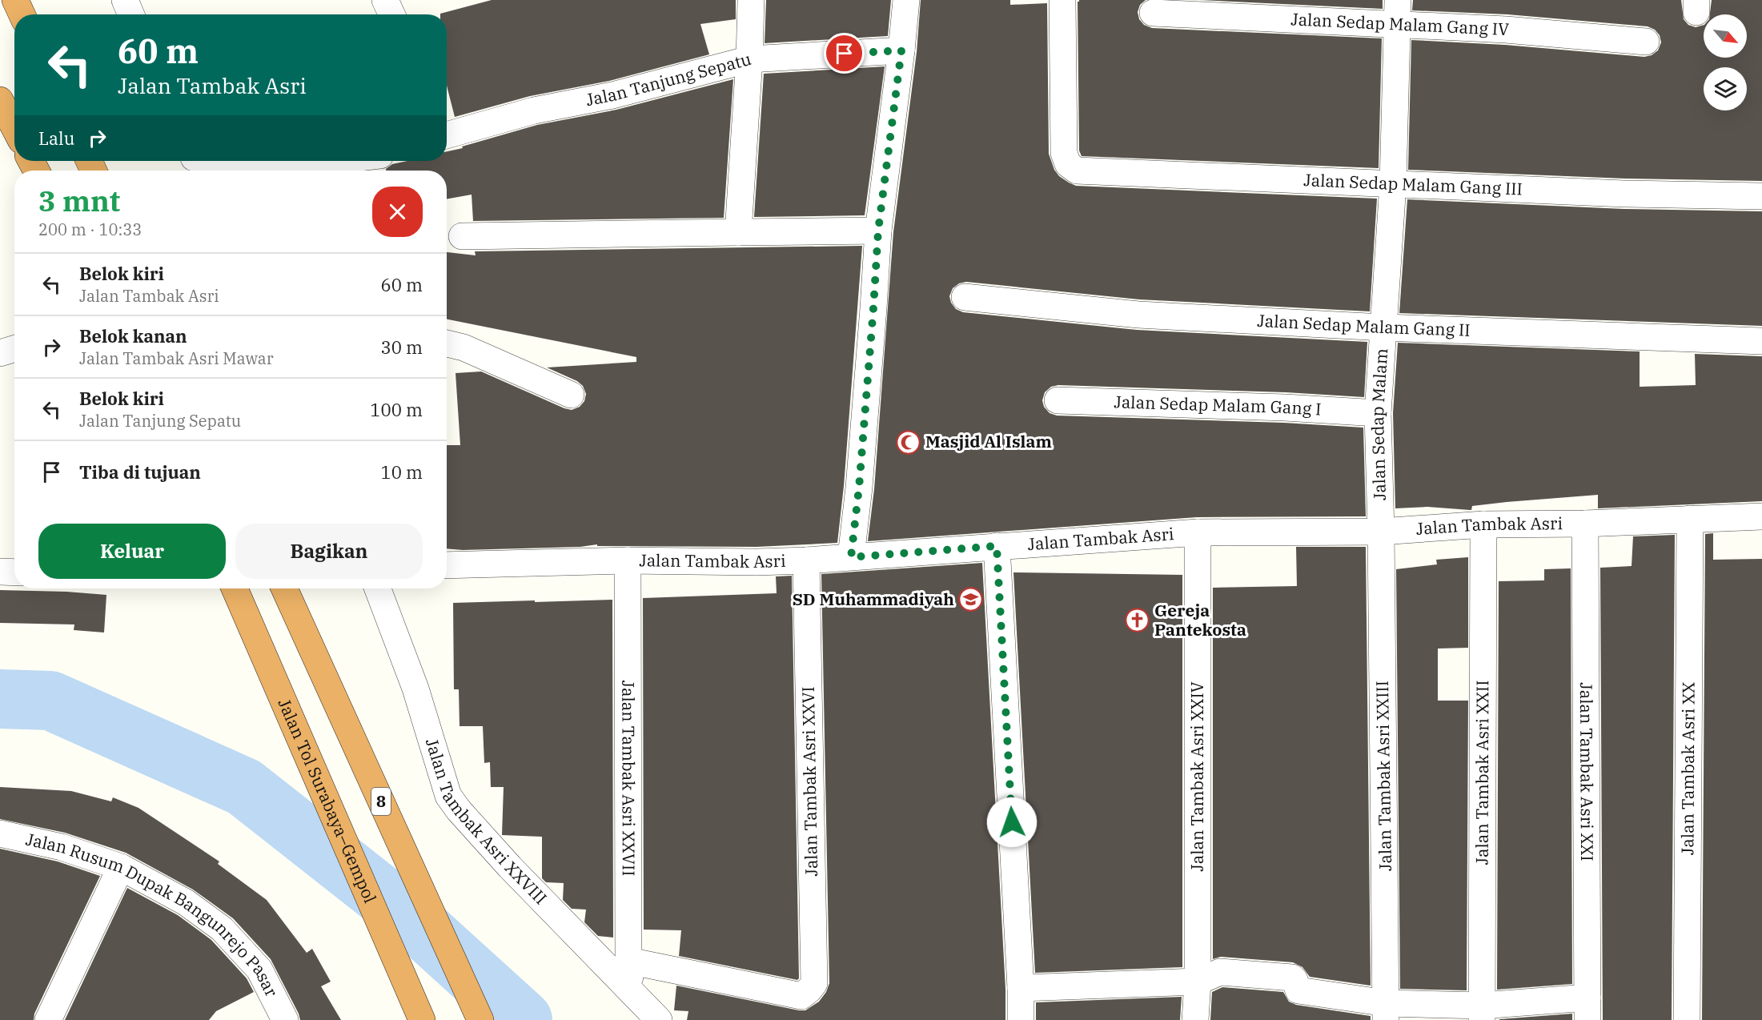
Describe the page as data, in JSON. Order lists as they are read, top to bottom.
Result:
{
  "streets": {
    "highway": ["Jalan Tol Surabaya–Gempol", "8"],
    "street": [
      "Jalan Sedap Malam Gang IV",
      "Jalan Tanjung Sepatu",
      "Jalan Sedap Malam Gang III",
      "Jalan Sedap Malam Gang II",
      "Jalan Sedap Malam Gang I",
      "Jalan Sedap Malam",
      "Jalan Tambak Asri",
      "Jalan Tambak Asri XX",
      "Jalan Tambak Asri XXI",
      "Jalan Tambak Asri XXII",
      "Jalan Tambak Asri XXIII",
      "Jalan Tambak Asri XXIV",
      "Jalan Tambak Asri XXVII",
      "Jalan Tambak Asri XXVI",
      "Jalan Tambak Asri XXVIII",
      "Jalan Rusum Dupak Bangunrejo Pasar"
    ]
  },
  "crossings": [
    ["Jalan Sedap Malam Gang IV", "Jalan Sedap Malam"],
    ["Jalan Sedap Malam Gang III", "Jalan Sedap Malam"],
    ["Jalan Sedap Malam Gang II", "Jalan Sedap Malam"],
    ["Jalan Sedap Malam Gang I", "Jalan Sedap Malam"],
    ["Jalan Sedap Malam", "Jalan Tambak Asri"],
    ["Jalan Sedap Malam", "Jalan Tambak Asri XXIII"],
    ["Jalan Tambak Asri", "Jalan Tambak Asri XX"],
    ["Jalan Tambak Asri", "Jalan Tambak Asri XXI"],
    ["Jalan Tambak Asri", "Jalan Tambak Asri XXII"],
    ["Jalan Tambak Asri", "Jalan Tambak Asri XXIII"],
    ["Jalan Tambak Asri", "Jalan Tambak Asri XXIV"],
    ["Jalan Tambak Asri", "Jalan Tambak Asri XXVII"],
    ["Jalan Tambak Asri", "Jalan Tambak Asri XXVI"],
    ["Jalan Tambak Asri XXVII", "Jalan Tambak Asri XXVI"],
    ["Jalan Tambak Asri XXVII", "Jalan Tambak Asri XXVIII"]
  ],
  "places": {
    "mosque": ["Masjid Al Islam"],
    "school or university": ["SD Muhammadiyah"],
    "church": ["Gereja Pantekosta"]
  },
  "north": "bottom right",
  "page": {
    "turn": ["60 m", "Jalan Tambak Asri"],
    "then": "Lalu",
    "heading": ["3 mnt", "200 m · 10:33"],
    "list": [
      {
        "name": "Belok kiri",
        "note": "Jalan Tambak Asri",
        "value": "60 m"
      },
      {
        "name": "Belok kanan",
        "note": "Jalan Tambak Asri Mawar",
        "value": "30 m"
      },
      {
        "name": "Belok kiri",
        "note": "Jalan Tanjung Sepatu",
        "value": "100 m"
      },
      {
        "name": "Tiba di tujuan",
        "value": "10 m"
      }
    ],
    "buttons": ["Keluar", "Bagikan"]
  }
}
